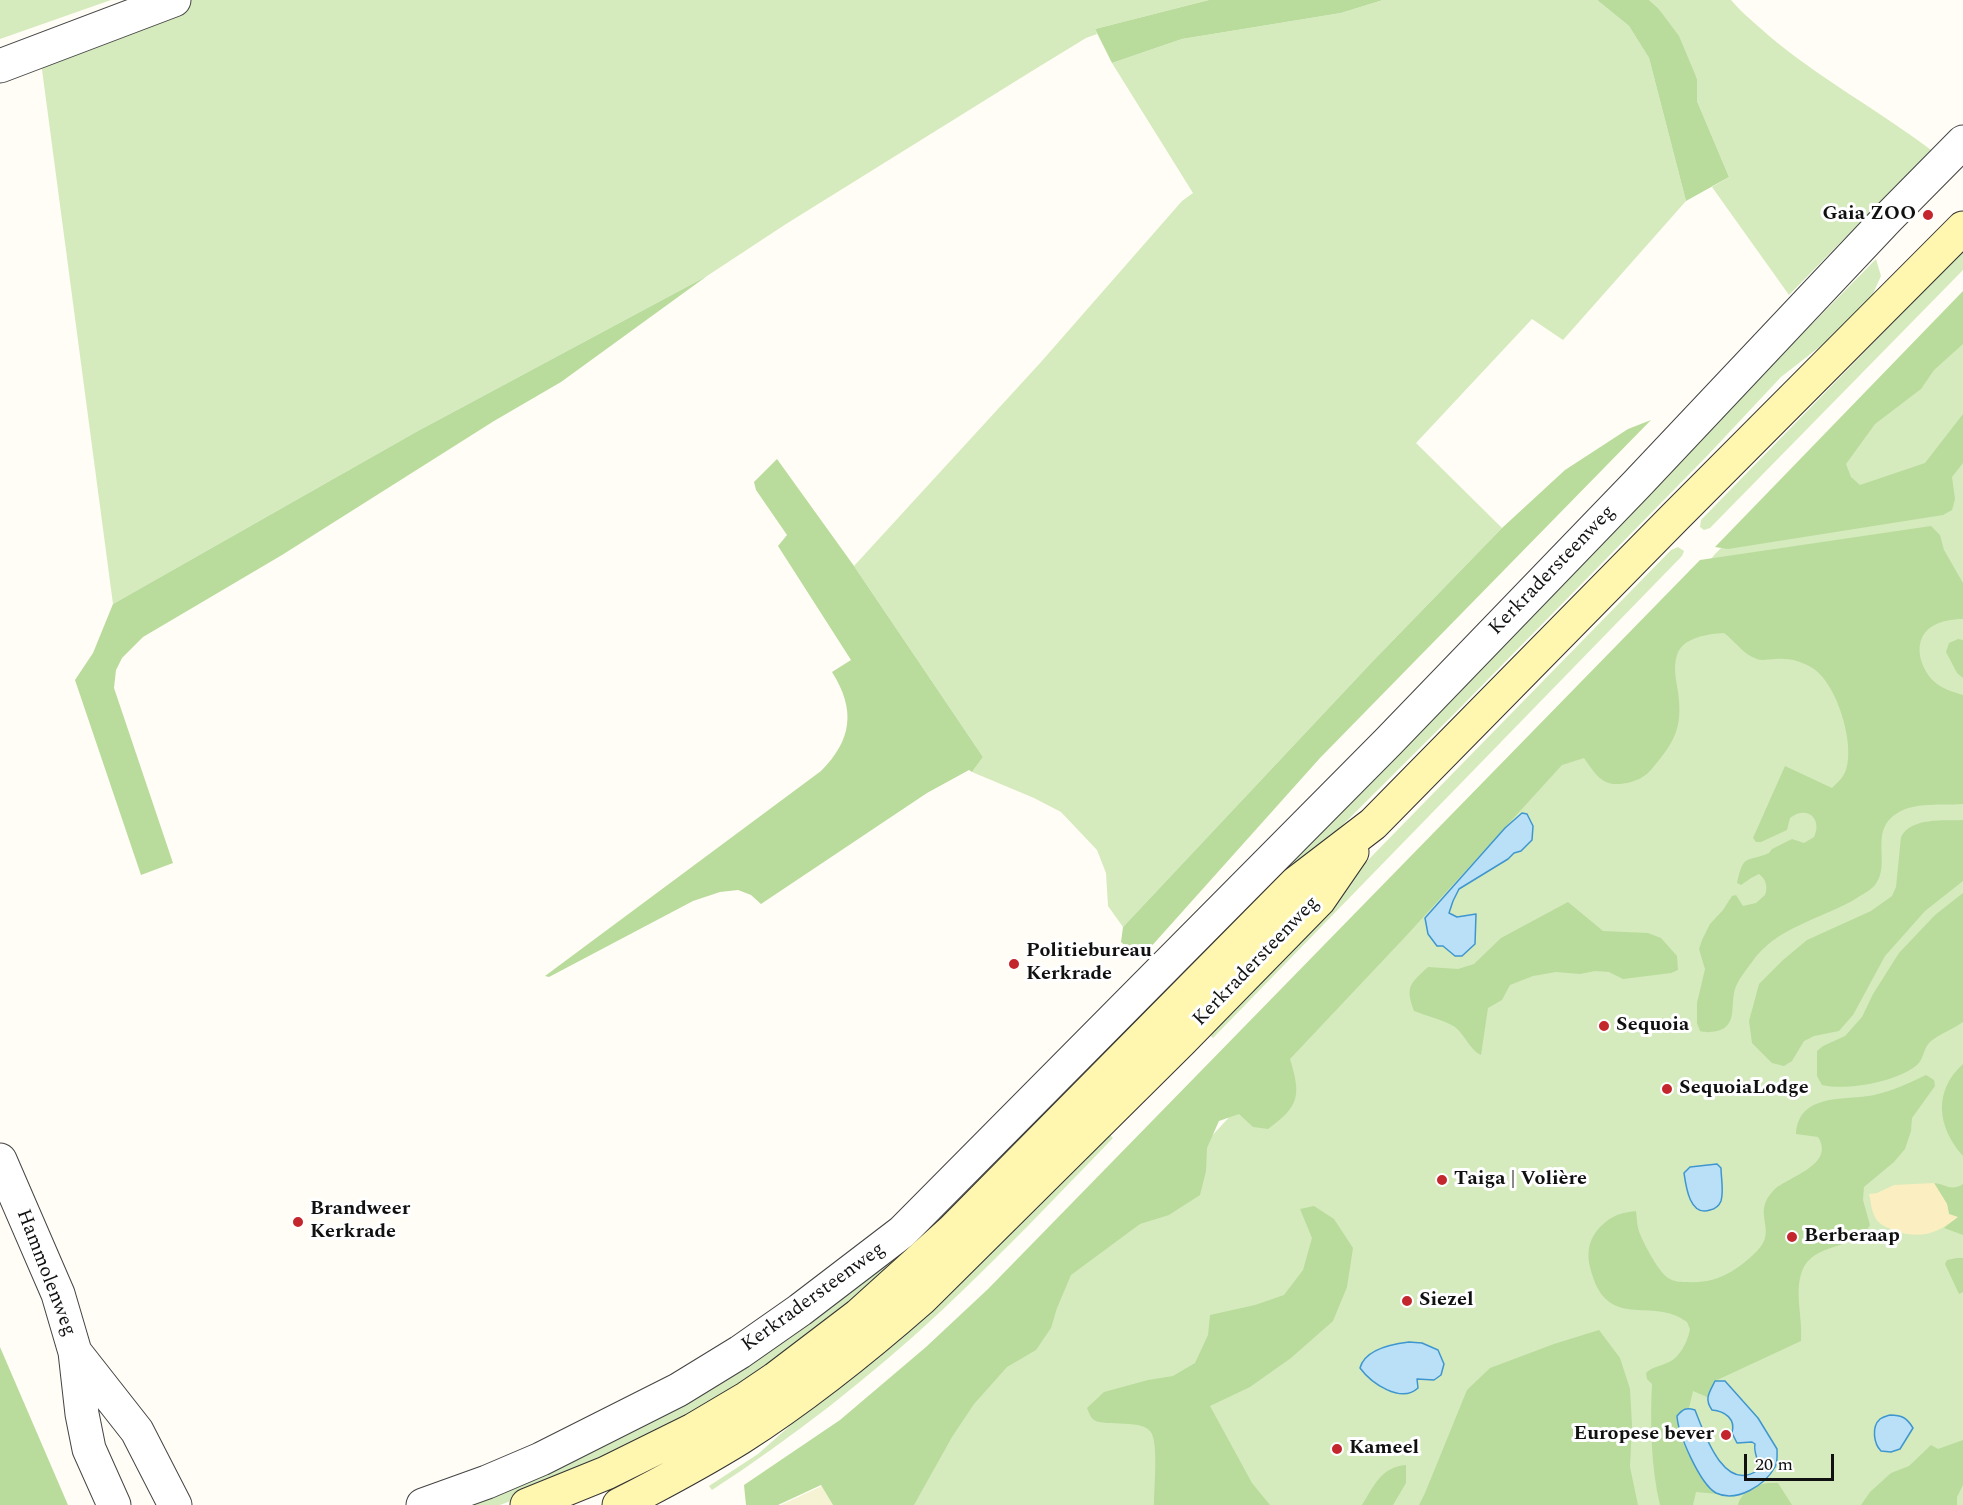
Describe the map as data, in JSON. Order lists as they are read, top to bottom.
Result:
{
  "streets": {
    "main road": ["Kerkradersteenweg"],
    "street": ["Hammolenweg"]
  },
  "places": [
    "Gaia ZOO",
    "Politiebureau Kerkrade",
    "Sequoia",
    "SequoiaLodge",
    "Taiga | Volière",
    "Brandweer Kerkrade",
    "Berberaap",
    "Siezel",
    "Europese bever",
    "Kameel"
  ],
  "scale_bar": "20 m"
}
